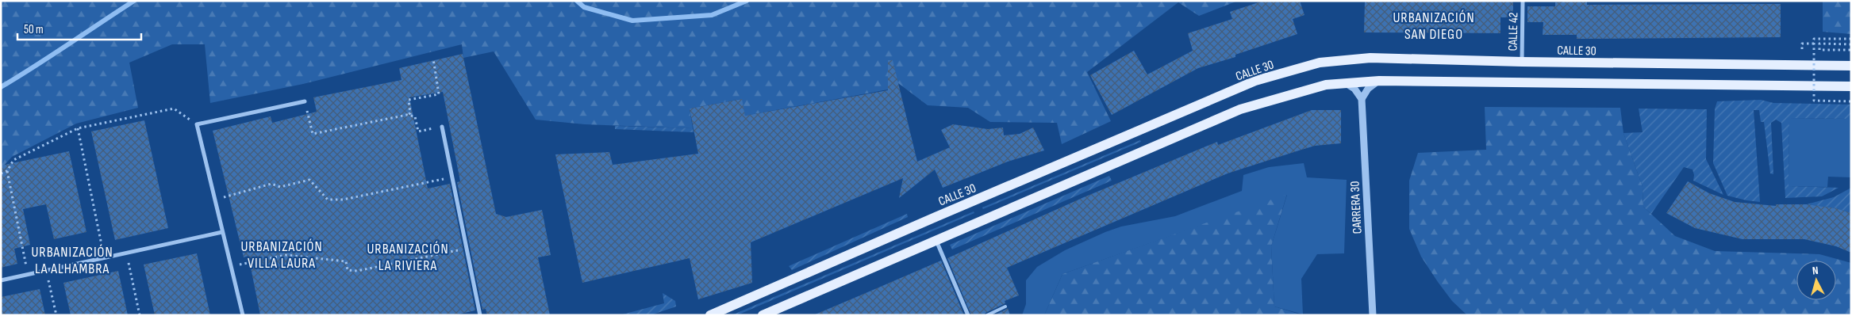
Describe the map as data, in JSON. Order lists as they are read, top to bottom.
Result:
{
  "streets": {
    "main road": ["CALLE 30"],
    "street": ["CALLE 42", "CARRERA 30"]
  },
  "crossings": [
    ["CALLE 42", "CALLE 30"]
  ],
  "districts": [
    "URBANIZACIÓN SAN DIEGO",
    "URBANIZACIÓN VILLA LAURA",
    "URBANIZACIÓN LA RIVIERA",
    "URBANIZACIÓN LA ALHAMBRA"
  ],
  "scale_bar": "50 m",
  "north": "top"
}
